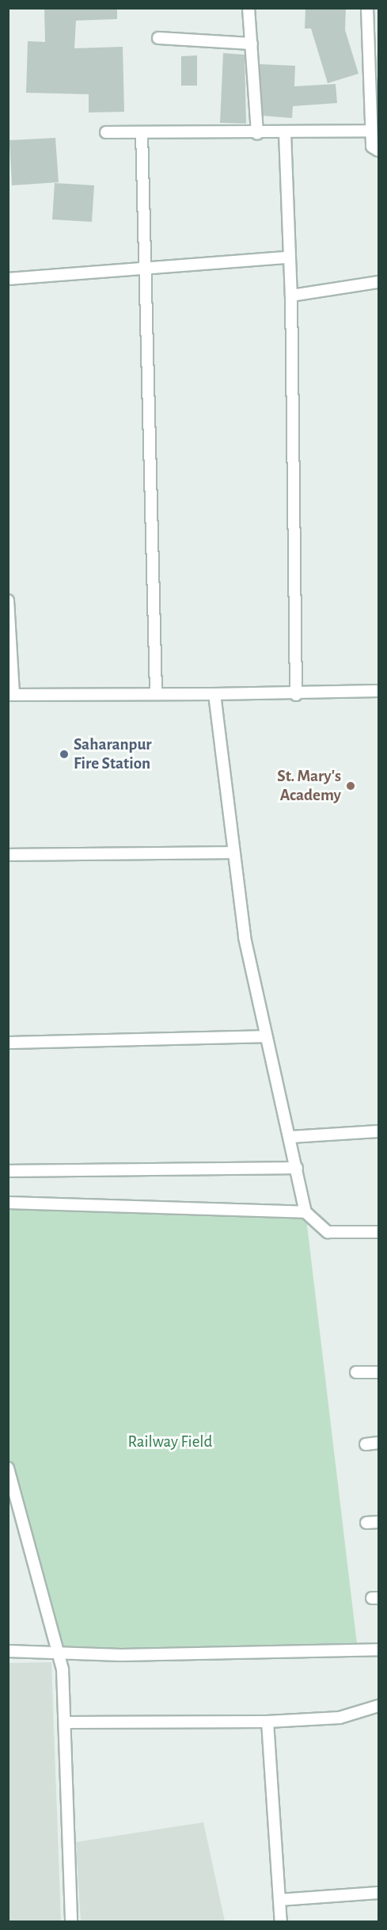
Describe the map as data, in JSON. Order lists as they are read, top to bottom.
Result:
{
  "parks": ["Railway Field"],
  "places": ["Saharanpur Fire Station", "St. Mary's Academy"]
}
